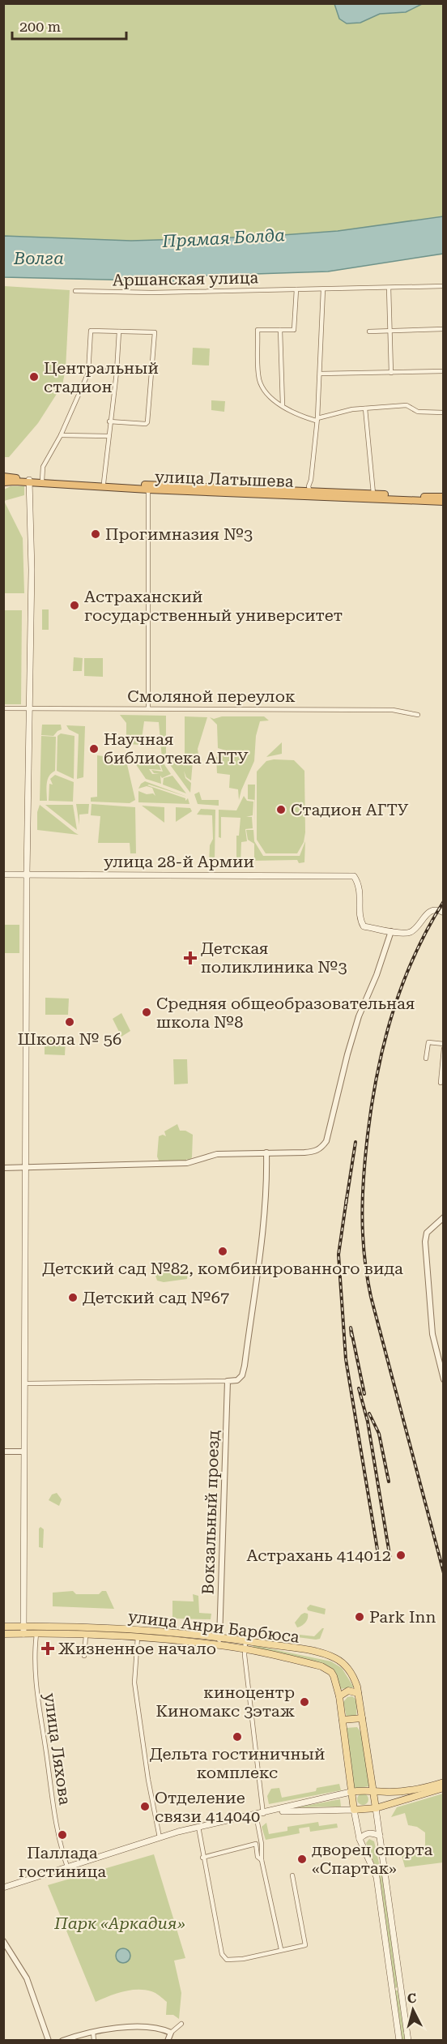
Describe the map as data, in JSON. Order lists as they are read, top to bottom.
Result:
{
  "streets": {
    "highway": ["улица Латышева"],
    "main road": ["улица 28-й Армии", "улица Анри Барбюса"],
    "street": [
      "Аршанская улица",
      "Смоляной переулок",
      "Вокзальный проезд",
      "улица Ляхова"
    ]
  },
  "crossings": [
    ["Вокзальный проезд", "улица Анри Барбюса"],
    ["улица Анри Барбюса", "улица Ляхова"]
  ],
  "water": ["Прямая Болда", "Волга"],
  "parks": ["Парк «Аркадия»"],
  "places": {
    "other": [
      "Центральный стадион",
      "Прогимназия №3",
      "Астраханский государственный университет",
      "Научная библиотека АГТУ",
      "Стадион АГТУ",
      "Средняя общеобразовательная школа №8",
      "Школа № 56",
      "Детский сад №82, комбинированного вида",
      "Детский сад №67",
      "Астрахань 414012",
      "Park Inn",
      "киноцентр Киномакс 3этаж",
      "Дельта гостиничный комплекс",
      "Отделение связи 414040",
      "Паллада гостиница",
      "дворец спорта «Спартак»"
    ],
    "health": ["Детская поликлиника №3", "Жизненное начало"]
  },
  "scale_bar": "200 m",
  "north": "top"
}
